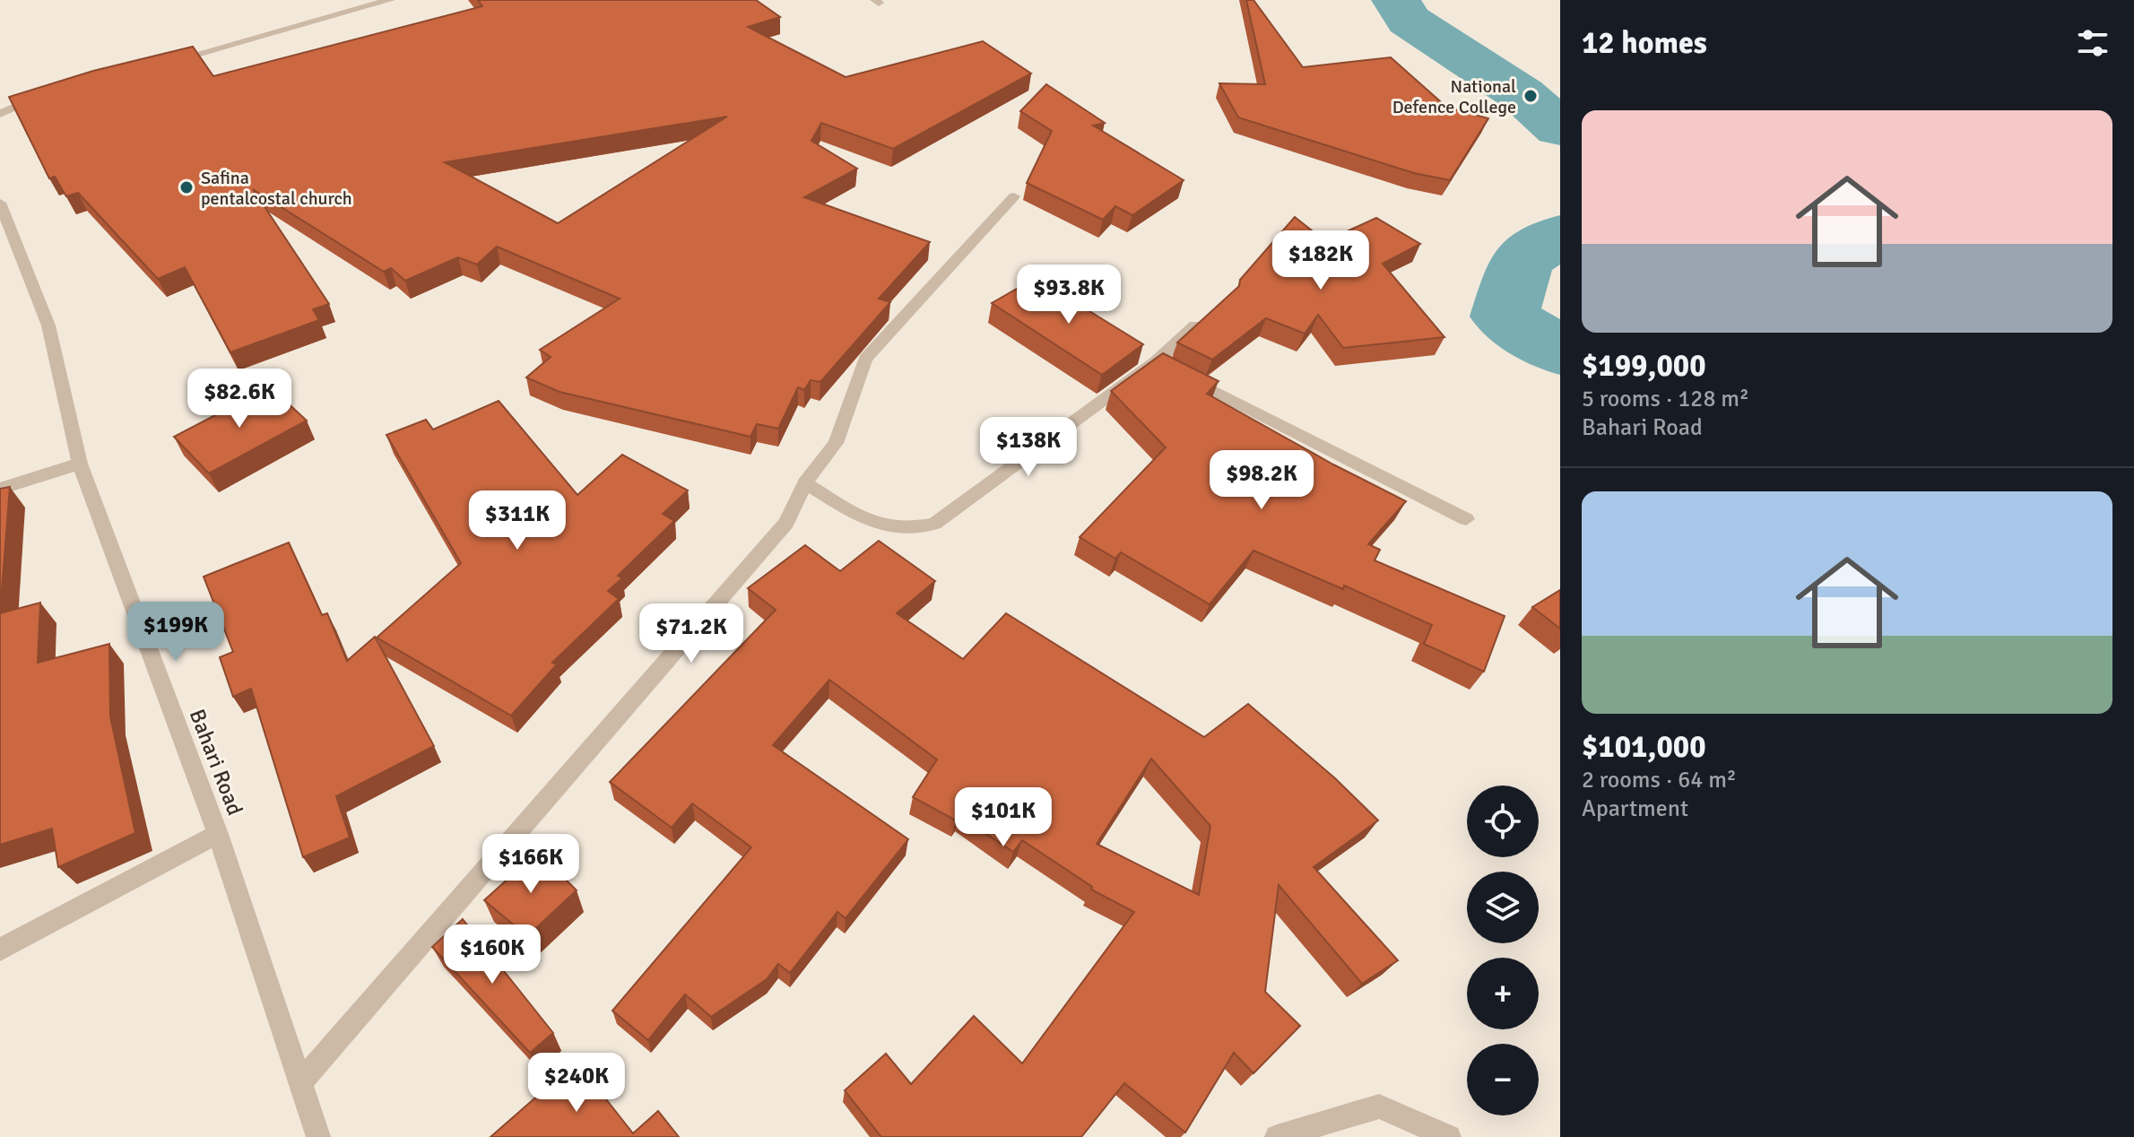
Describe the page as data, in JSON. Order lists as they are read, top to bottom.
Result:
{
  "streets": {
    "street": ["Bahari Road"]
  },
  "places": ["National Defence College", "Safina pentalcostal church"],
  "page": {
    "heading": "12 homes",
    "list": [
      {
        "name": "$199,000",
        "note": "5 rooms · 128 m² · Bahari Road"
      },
      {
        "name": "$101,000",
        "note": "2 rooms · 64 m² · Apartment"
      }
    ],
    "price": [
      "$182K",
      "$93.8K",
      "$82.6K",
      "$138K",
      "$98.2K",
      "$311K",
      "$199K",
      "$71.2K",
      "$101K",
      "$166K",
      "$160K",
      "$240K"
    ],
    "map_buttons": ["+", "−"]
  }
}
